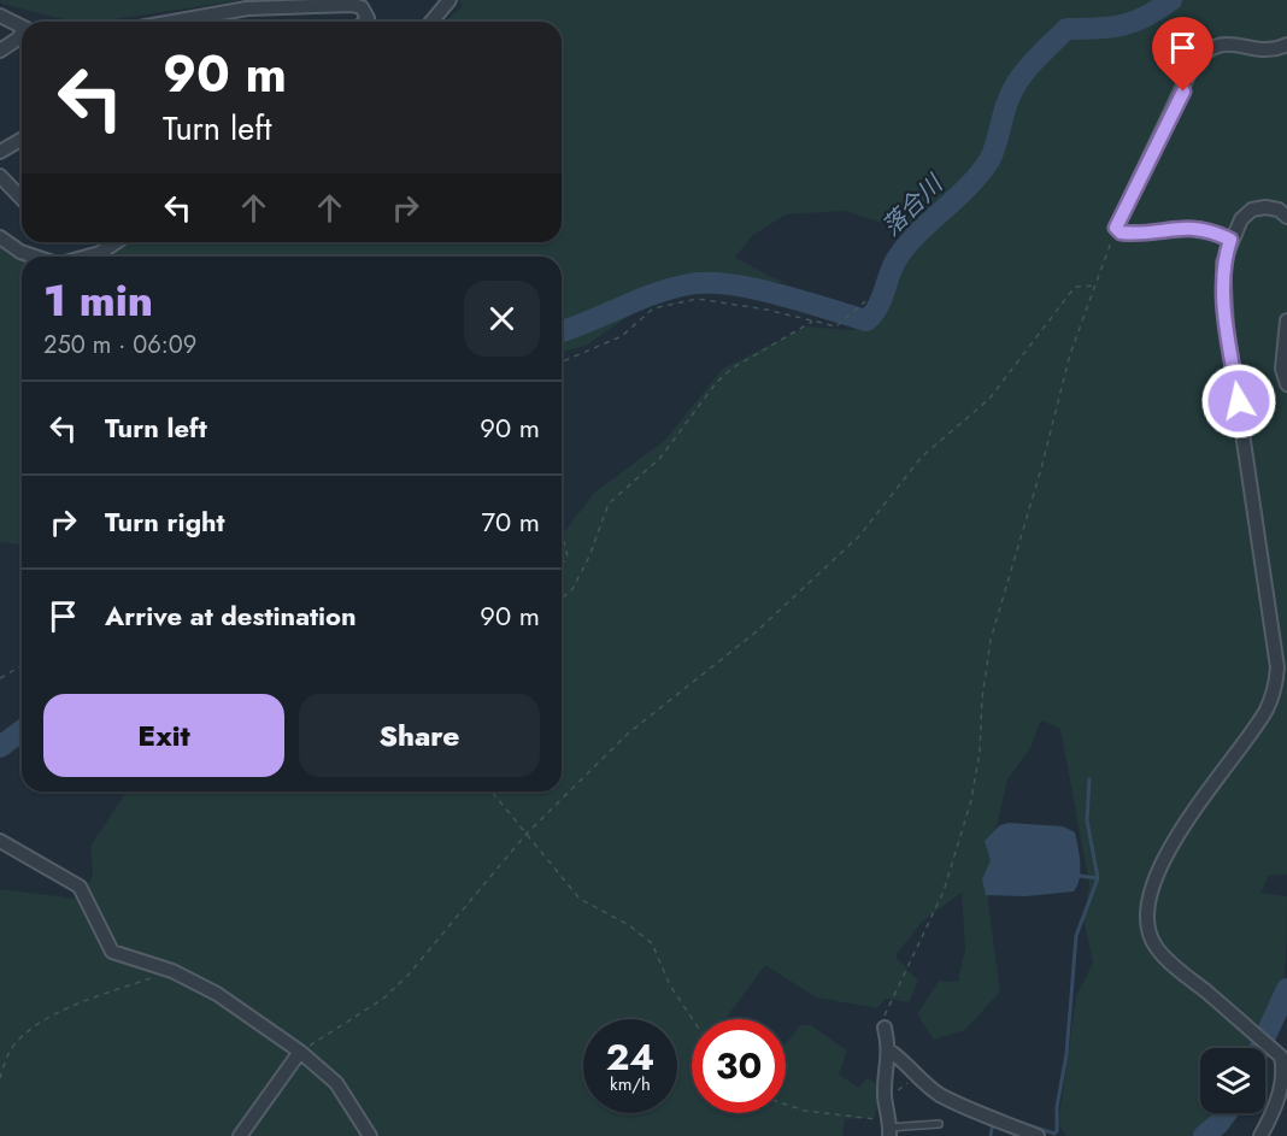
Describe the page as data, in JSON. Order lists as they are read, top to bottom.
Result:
{
  "water": ["落合川"],
  "page": {
    "turn": ["90 m", "Turn left"],
    "heading": ["1 min", "250 m · 06:09"],
    "list": [
      {
        "name": "Turn left",
        "value": "90 m"
      },
      {
        "name": "Turn right",
        "value": "70 m"
      },
      {
        "name": "Arrive at destination",
        "value": "90 m"
      }
    ],
    "buttons": ["Exit", "Share"],
    "speed": "24 km/h",
    "limit": "30"
  }
}
